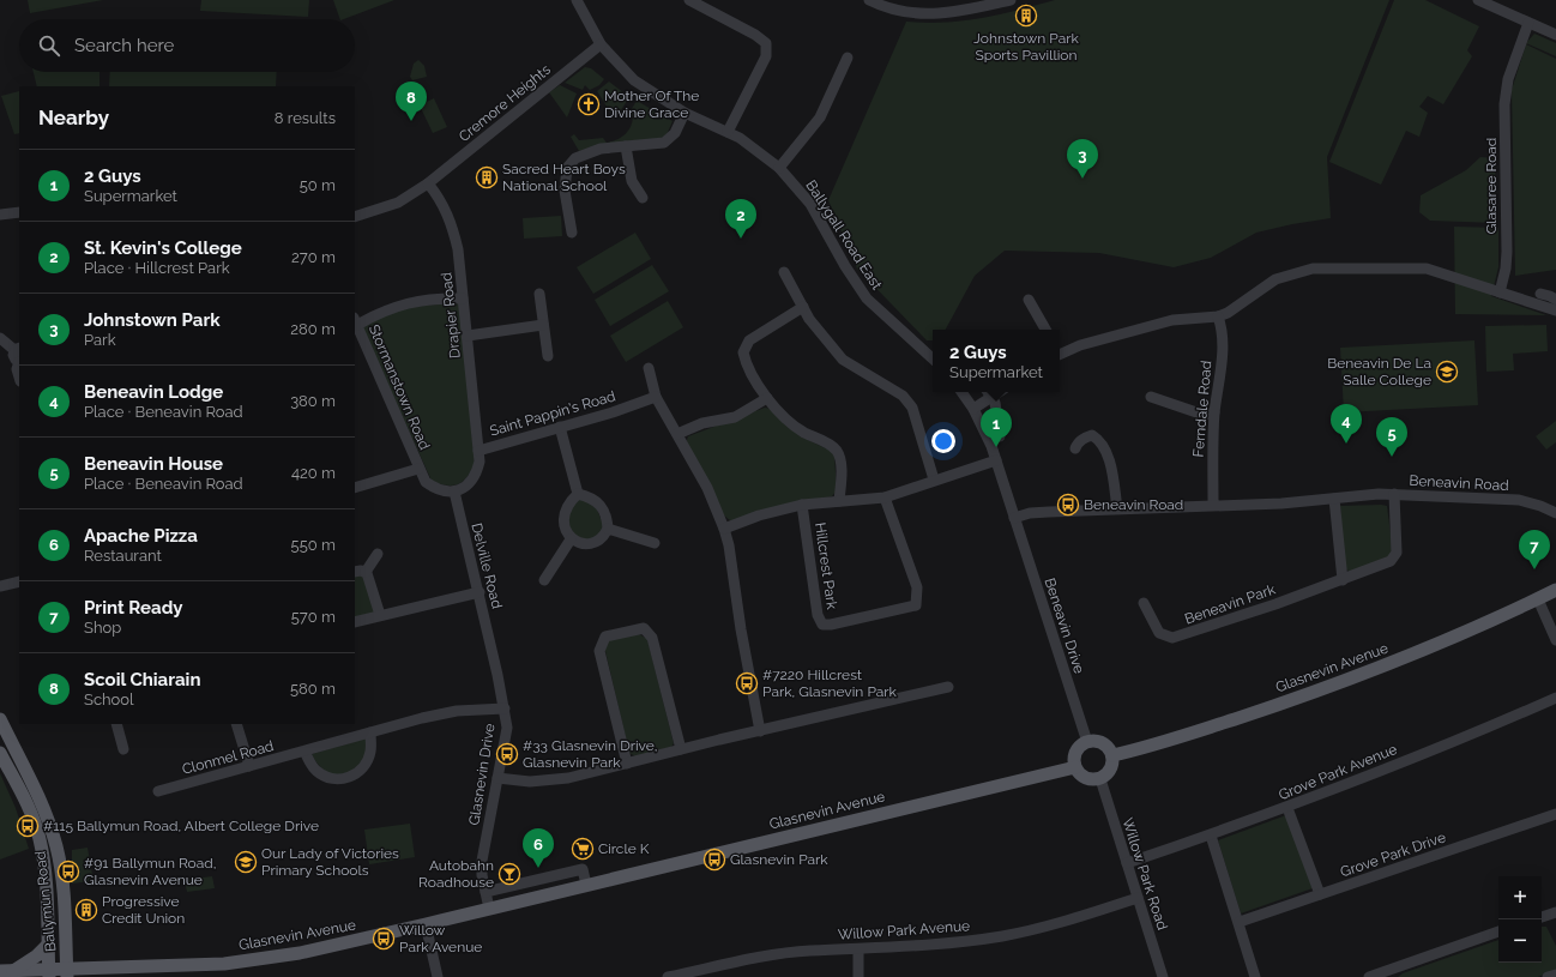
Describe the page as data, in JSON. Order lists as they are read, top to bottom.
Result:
{
  "streets": {
    "main road": ["Glasnevin Avenue", "Ballymun Road"],
    "street": [
      "Cremore Heights",
      "Glasaree Road",
      "Ballygall Road East",
      "Drapier Road",
      "Stormanstown Road",
      "Ferndale Road",
      "Saint Pappin's Road",
      "Beneavin Road",
      "Delville Road",
      "Hillcrest Park",
      "Beneavin Park",
      "Beneavin Drive",
      "Clonmel Road",
      "Grove Park Avenue",
      "Glasnevin Drive",
      "Grove Park Drive",
      "Willow Park Road",
      "Willow Park Avenue"
    ]
  },
  "crossings": [
    ["Cremore Heights", "Ballygall Road East"],
    ["Cremore Heights", "Drapier Road"],
    ["Drapier Road", "Saint Pappin's Road"],
    ["Ferndale Road", "Beneavin Road"],
    ["Saint Pappin's Road", "Delville Road"],
    ["Beneavin Road", "Beneavin Park"],
    ["Beneavin Road", "Beneavin Drive"],
    ["Delville Road", "Glasnevin Drive"],
    ["Beneavin Drive", "Glasnevin Avenue"],
    ["Beneavin Drive", "Willow Park Road"],
    ["Glasnevin Avenue", "Glasnevin Drive"],
    ["Glasnevin Avenue", "Willow Park Road"],
    ["Glasnevin Avenue", "Ballymun Road"],
    ["Clonmel Road", "Glasnevin Drive"],
    ["Grove Park Avenue", "Willow Park Road"],
    ["Willow Park Road", "Willow Park Avenue"]
  ],
  "places": {
    "building": ["Johnstown Park Sports Pavillion", "Sacred Heart Boys National School", "Progressive Credit Union"],
    "church": ["Mother Of The Divine Grace"],
    "school or university": ["Beneavin De La Salle College", "Our Lady of Victories Primary Schools"],
    "bus stop": [
      "Beneavin Road",
      "#7220 Hillcrest Park, Glasnevin Park",
      "#33 Glasnevin Drive, Glasnevin Park",
      "#115 Ballymun Road, Albert College Drive",
      "Glasnevin Park",
      "#91 Ballymun Road, Glasnevin Avenue",
      "Willow Park Avenue"
    ],
    "supermarket": ["Circle K"],
    "bar": ["Autobahn Roadhouse"]
  },
  "page": {
    "search": "Search here",
    "pins": [
      "8",
      "3",
      "2",
      "4",
      "1",
      "5",
      "7",
      "6"
    ],
    "heading": ["Nearby", "8 results"],
    "list": [
      {
        "mark": "1",
        "name": "2 Guys",
        "note": "Supermarket",
        "value": "50 m"
      },
      {
        "mark": "2",
        "name": "St. Kevin's College",
        "note": "Place · Hillcrest Park",
        "value": "270 m"
      },
      {
        "mark": "3",
        "name": "Johnstown Park",
        "note": "Park",
        "value": "280 m"
      },
      {
        "mark": "4",
        "name": "Beneavin Lodge",
        "note": "Place · Beneavin Road",
        "value": "380 m"
      },
      {
        "mark": "5",
        "name": "Beneavin House",
        "note": "Place · Beneavin Road",
        "value": "420 m"
      },
      {
        "mark": "6",
        "name": "Apache Pizza",
        "note": "Restaurant",
        "value": "550 m"
      },
      {
        "mark": "7",
        "name": "Print Ready",
        "note": "Shop",
        "value": "570 m"
      },
      {
        "mark": "8",
        "name": "Scoil Chiarain",
        "note": "School",
        "value": "580 m"
      }
    ],
    "popup": ["2 Guys", "Supermarket"],
    "map_buttons": ["+", "−"]
  }
}
